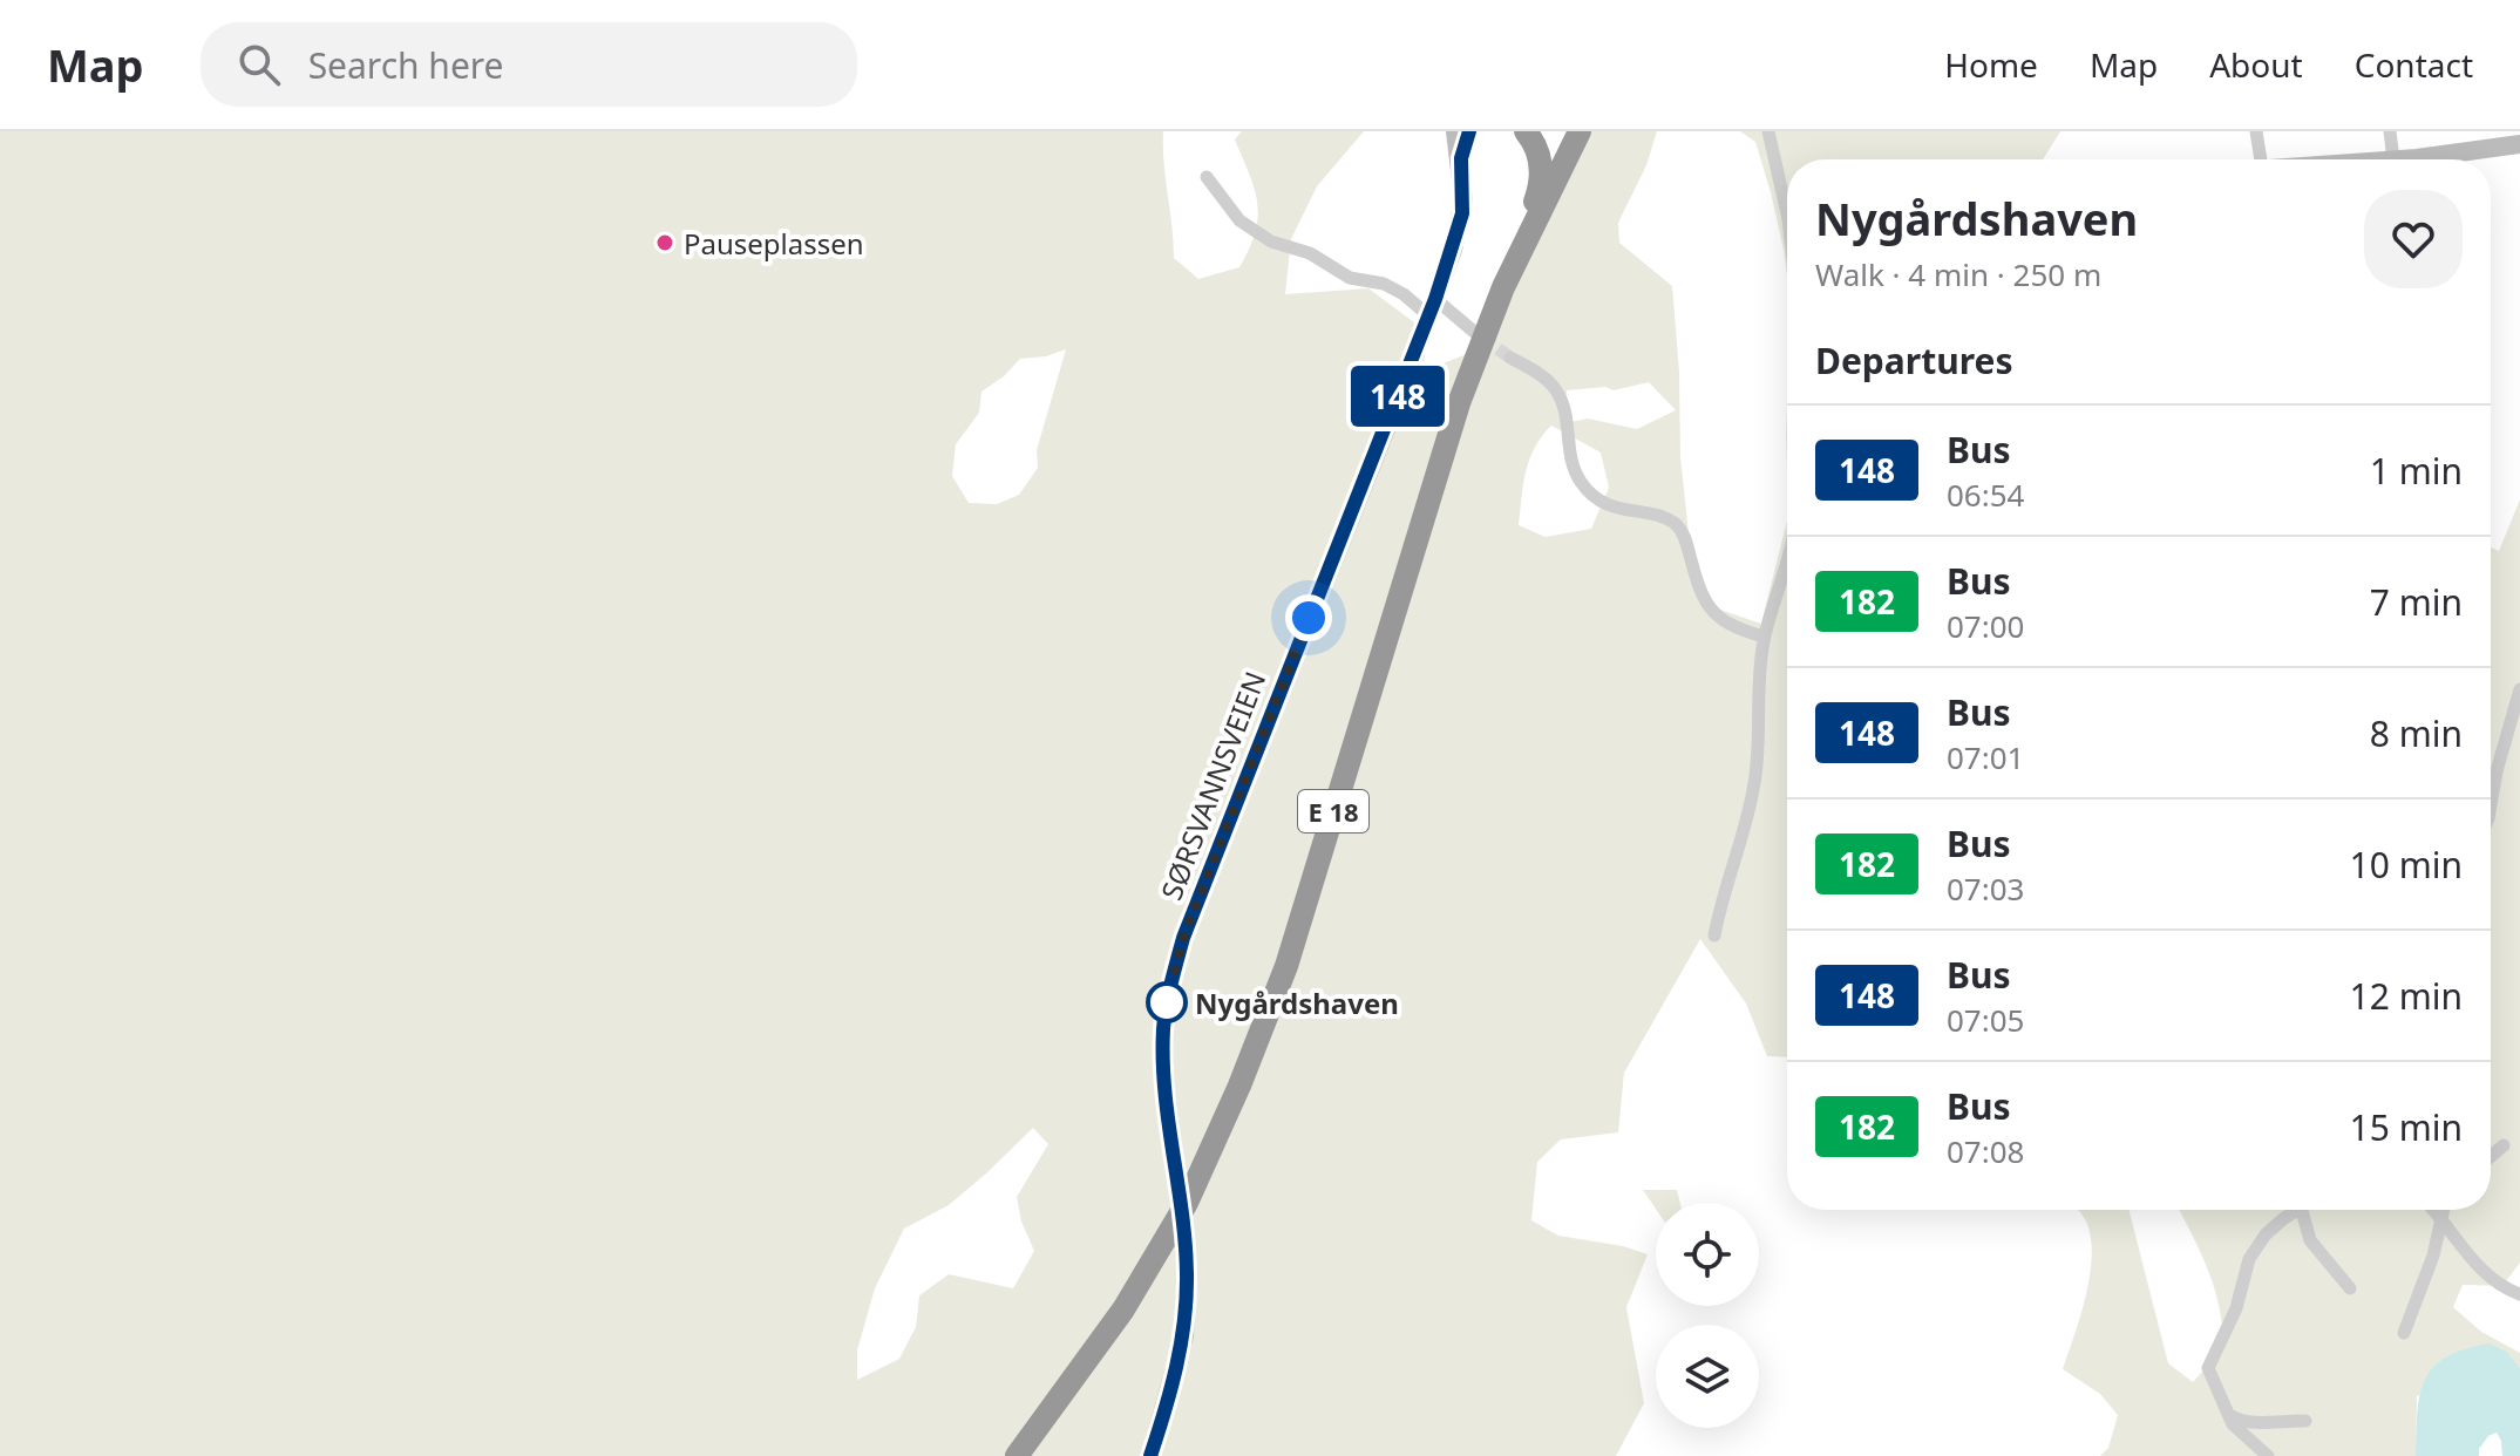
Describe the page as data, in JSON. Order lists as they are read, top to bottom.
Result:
{
  "streets": {
    "highway": ["E 18"],
    "main road": ["SØRSVANNSVEIEN"]
  },
  "places": ["Pauseplassen", "Nygårdshaven"],
  "lines": ["bus line 148"],
  "page": {
    "header": "Map",
    "search": "Search here",
    "nav": [
      "Home",
      "Map",
      "About",
      "Contact"
    ],
    "on_map": "148",
    "heading": [
      ["Nygårdshaven", "Walk · 4 min · 250 m"],
      "Departures"
    ],
    "list": [
      {
        "mark": "148",
        "name": "Bus",
        "note": "06:54",
        "value": "1 min"
      },
      {
        "mark": "182",
        "name": "Bus",
        "note": "07:00",
        "value": "7 min"
      },
      {
        "mark": "148",
        "name": "Bus",
        "note": "07:01",
        "value": "8 min"
      },
      {
        "mark": "182",
        "name": "Bus",
        "note": "07:03",
        "value": "10 min"
      },
      {
        "mark": "148",
        "name": "Bus",
        "note": "07:05",
        "value": "12 min"
      },
      {
        "mark": "182",
        "name": "Bus",
        "note": "07:08",
        "value": "15 min"
      }
    ]
  }
}
